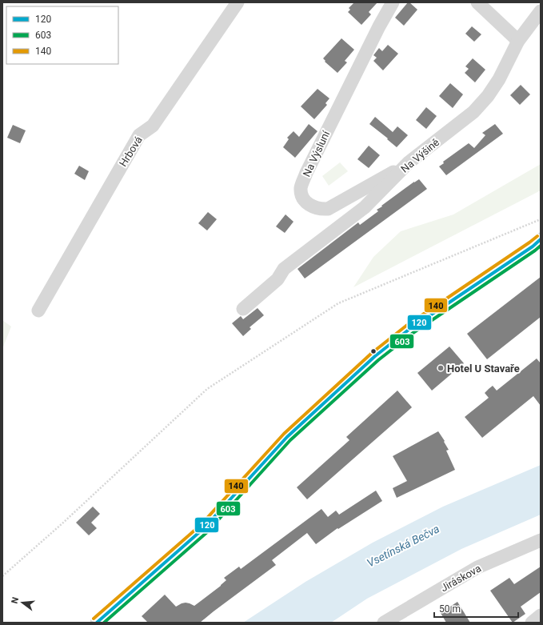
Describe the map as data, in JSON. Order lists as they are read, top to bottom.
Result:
{
  "streets": {
    "street": [
      "Hrbová",
      "Na Výsluní",
      "Na Výšině",
      "Jiráskova"
    ]
  },
  "crossings": [
    ["Na Výsluní", "Na Výšině"]
  ],
  "water": ["Vsetínská Bečva"],
  "places": ["Hotel U Stavaře"],
  "lines": ["transit line 140", "transit line 120", "transit line 603"],
  "legend": ["120", "603", "140"],
  "scale_bar": "50 m",
  "north": "left"
}
